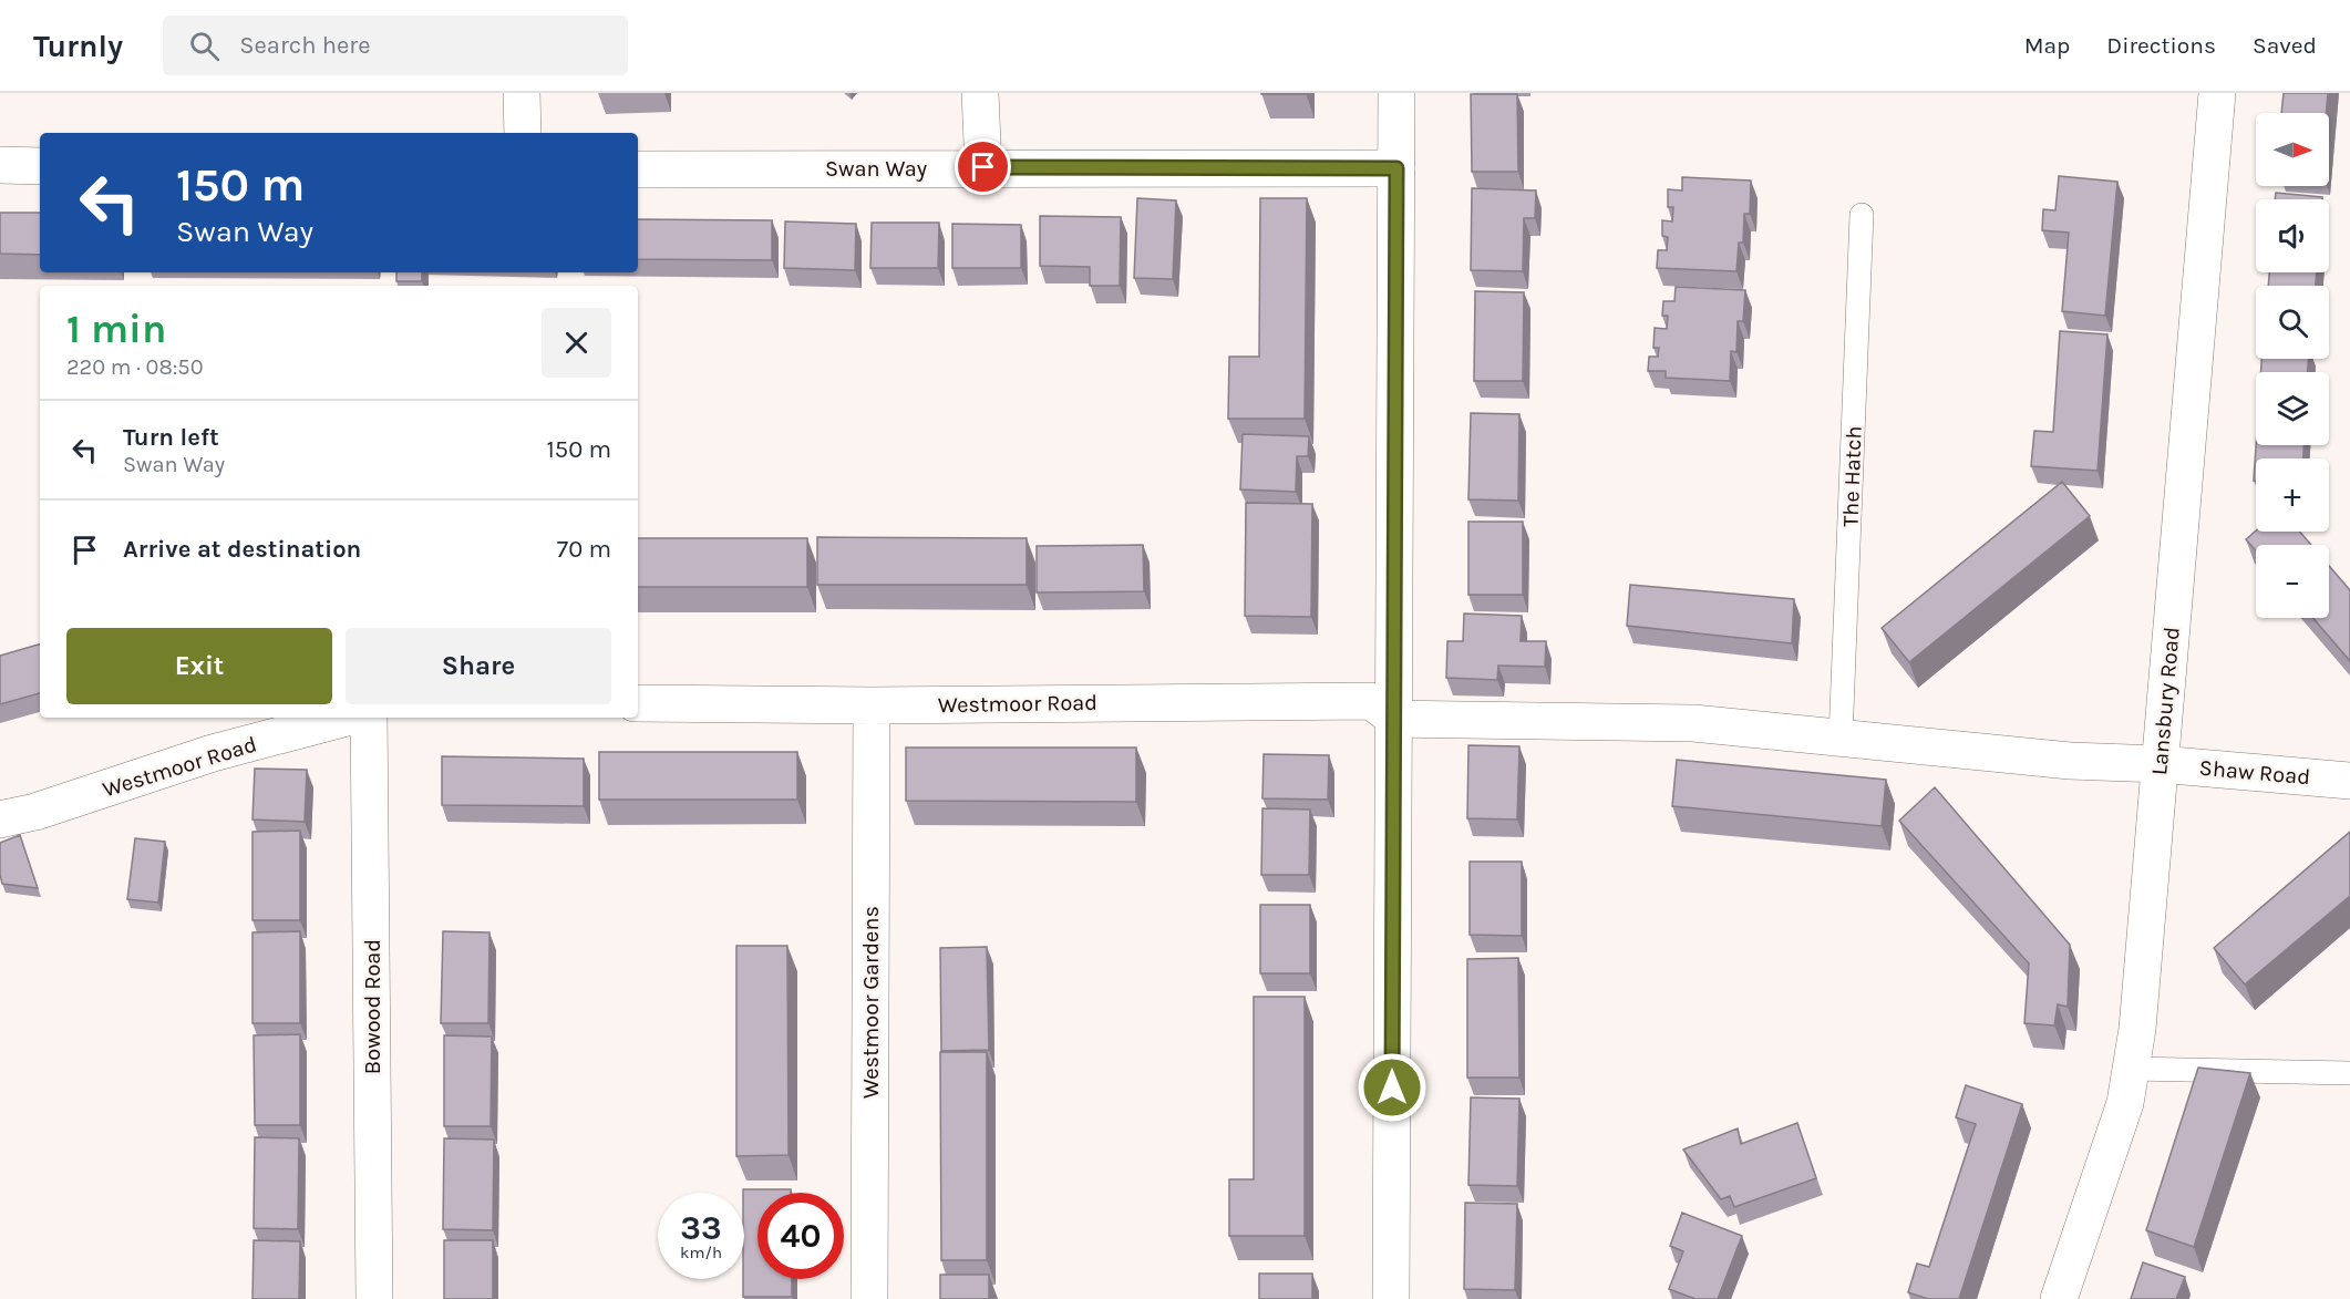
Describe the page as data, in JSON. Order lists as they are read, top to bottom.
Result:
{
  "streets": {
    "street": [
      "Swan Way",
      "Lansbury Road",
      "Westmoor Road",
      "Shaw Road",
      "Westmoor Gardens",
      "Bowood Road"
    ],
    "lane": ["The Hatch"]
  },
  "crossings": [
    ["Lansbury Road", "Shaw Road"],
    ["Westmoor Road", "Westmoor Gardens"]
  ],
  "north": "right",
  "page": {
    "header": "Turnly",
    "search": "Search here",
    "nav": ["Map", "Directions", "Saved"],
    "map_buttons": ["+", "−"],
    "turn": ["150 m", "Swan Way"],
    "heading": ["1 min", "220 m · 08:50"],
    "list": [
      {
        "name": "Turn left",
        "note": "Swan Way",
        "value": "150 m"
      },
      {
        "name": "Arrive at destination",
        "value": "70 m"
      }
    ],
    "buttons": ["Exit", "Share"],
    "speed": "33 km/h",
    "limit": "40"
  }
}
